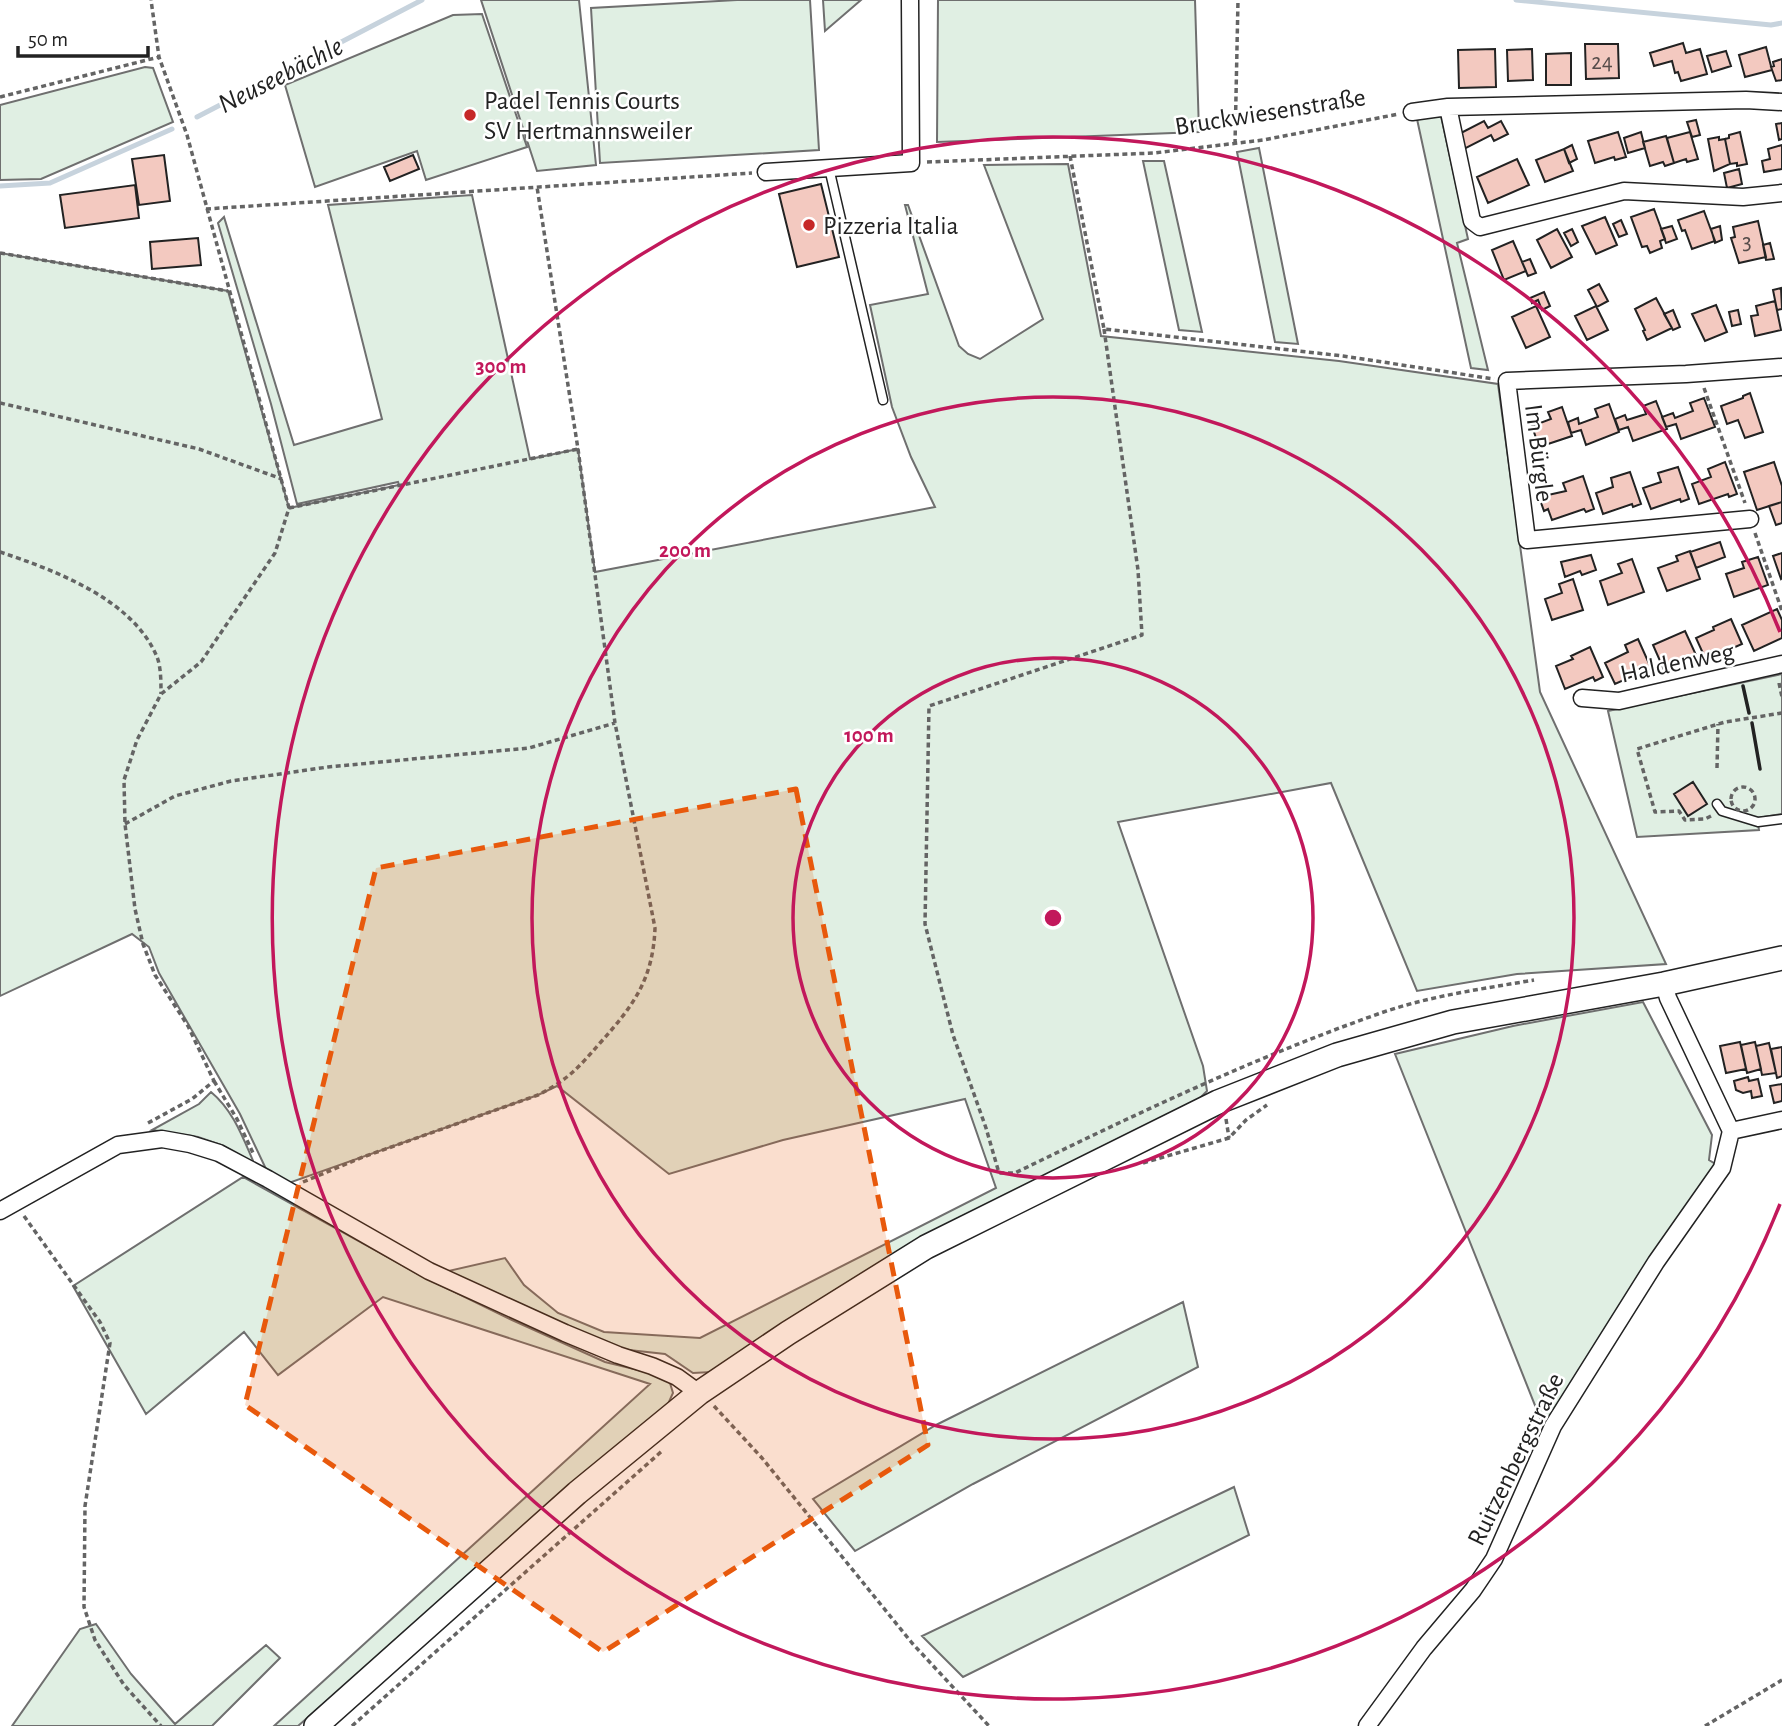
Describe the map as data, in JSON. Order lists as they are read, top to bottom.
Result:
{
  "streets": {
    "street": ["Im Bürgle", "Haldenweg", "Ruitzenbergstraße"],
    "path": ["Bruckwiesenstraße"]
  },
  "water": ["Neuseebächle"],
  "places": ["Padel Tennis Courts SV Hertmannsweiler", "Pizzeria Italia"],
  "house_numbers": ["24", "3"],
  "scale_bar": "50 m",
  "rings": ["300 m", "200 m", "100 m"]
}
